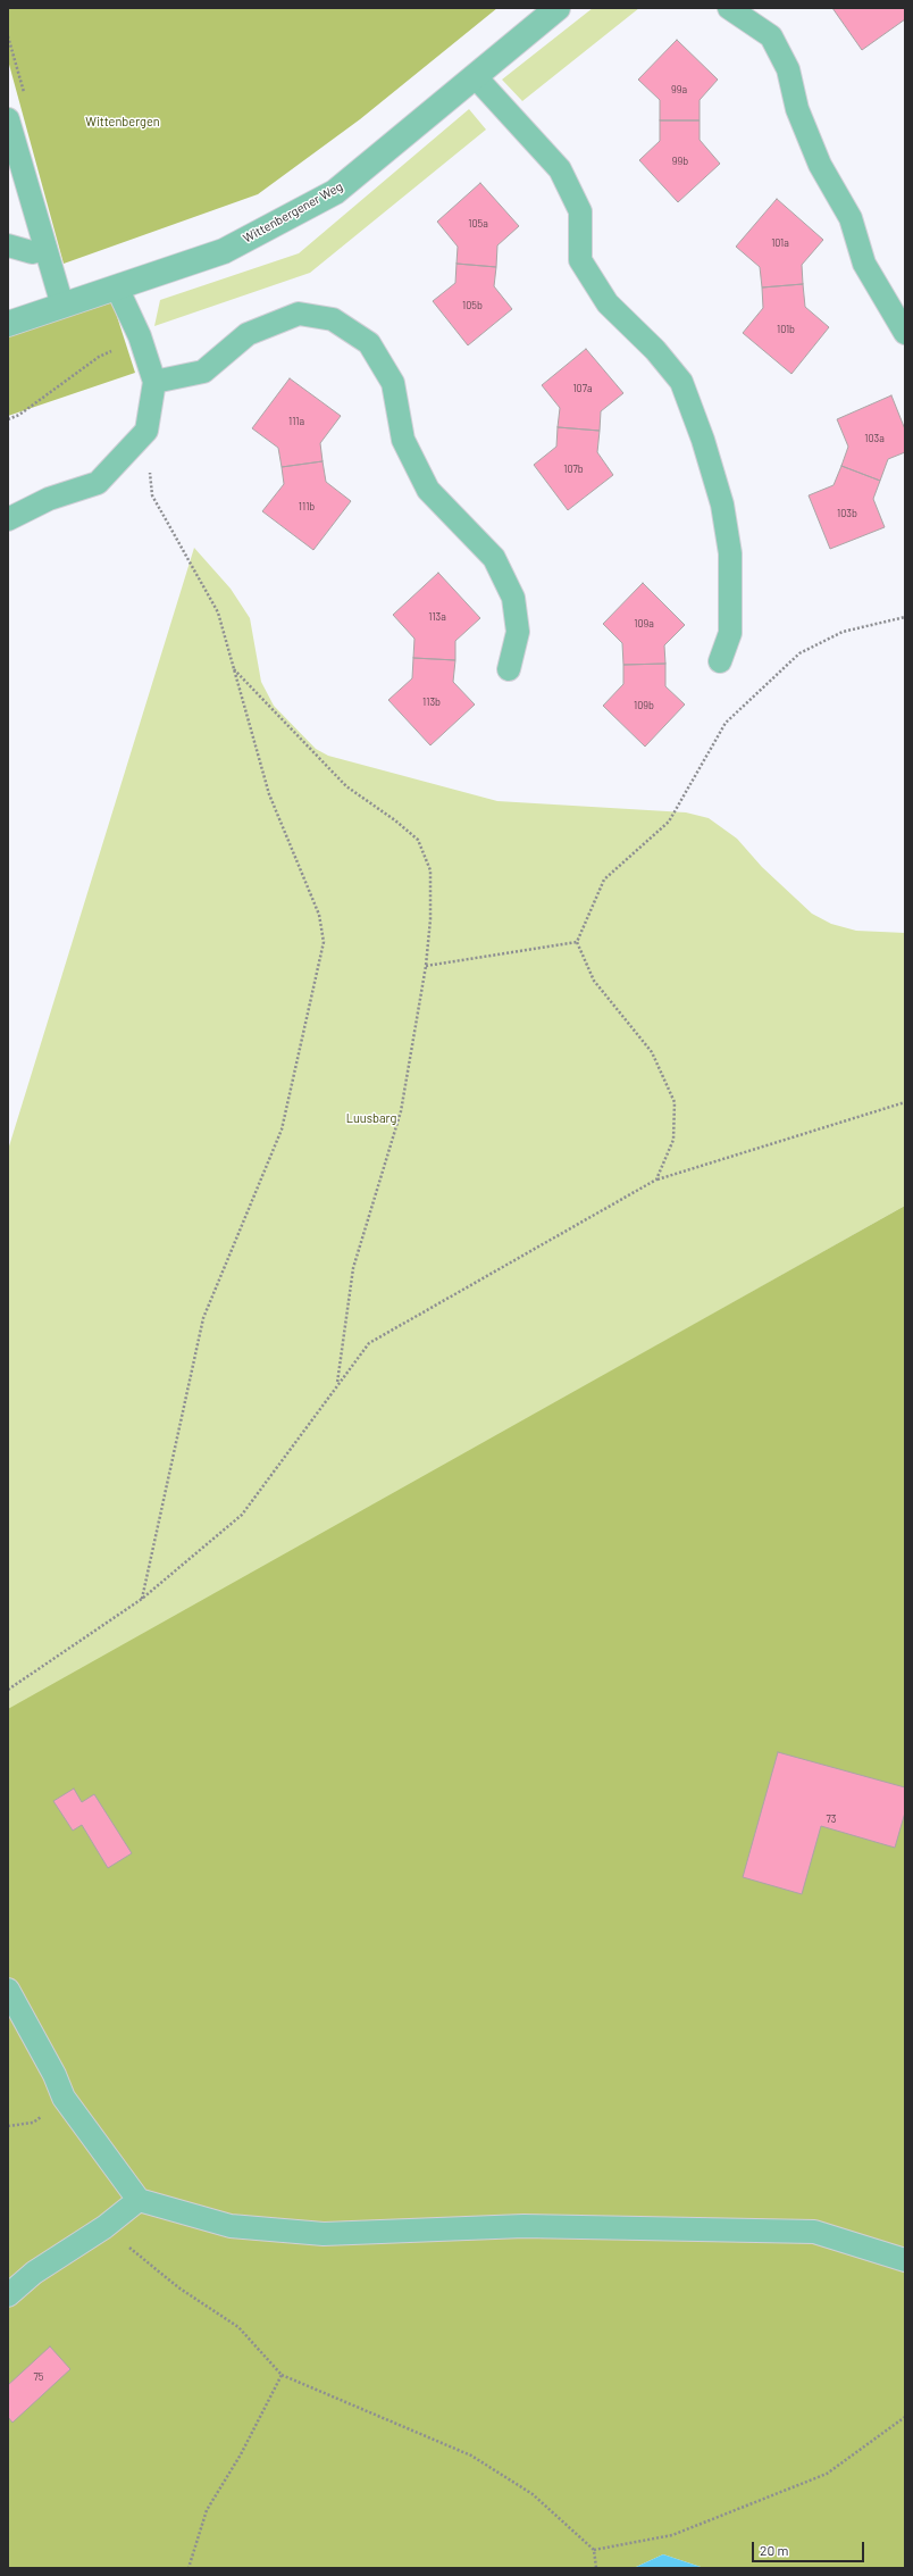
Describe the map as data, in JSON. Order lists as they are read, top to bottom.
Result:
{
  "streets": {
    "street": ["Wittenbergener Weg"]
  },
  "parks": ["Wittenbergen", "Luusbarg"],
  "house_numbers": [
    "99a",
    "99b",
    "105a",
    "101a",
    "105b",
    "101b",
    "107a",
    "111a",
    "103a",
    "107b",
    "111b",
    "103b",
    "113a",
    "109a",
    "113b",
    "109b",
    "73",
    "75"
  ],
  "scale_bar": "20 m"
}
